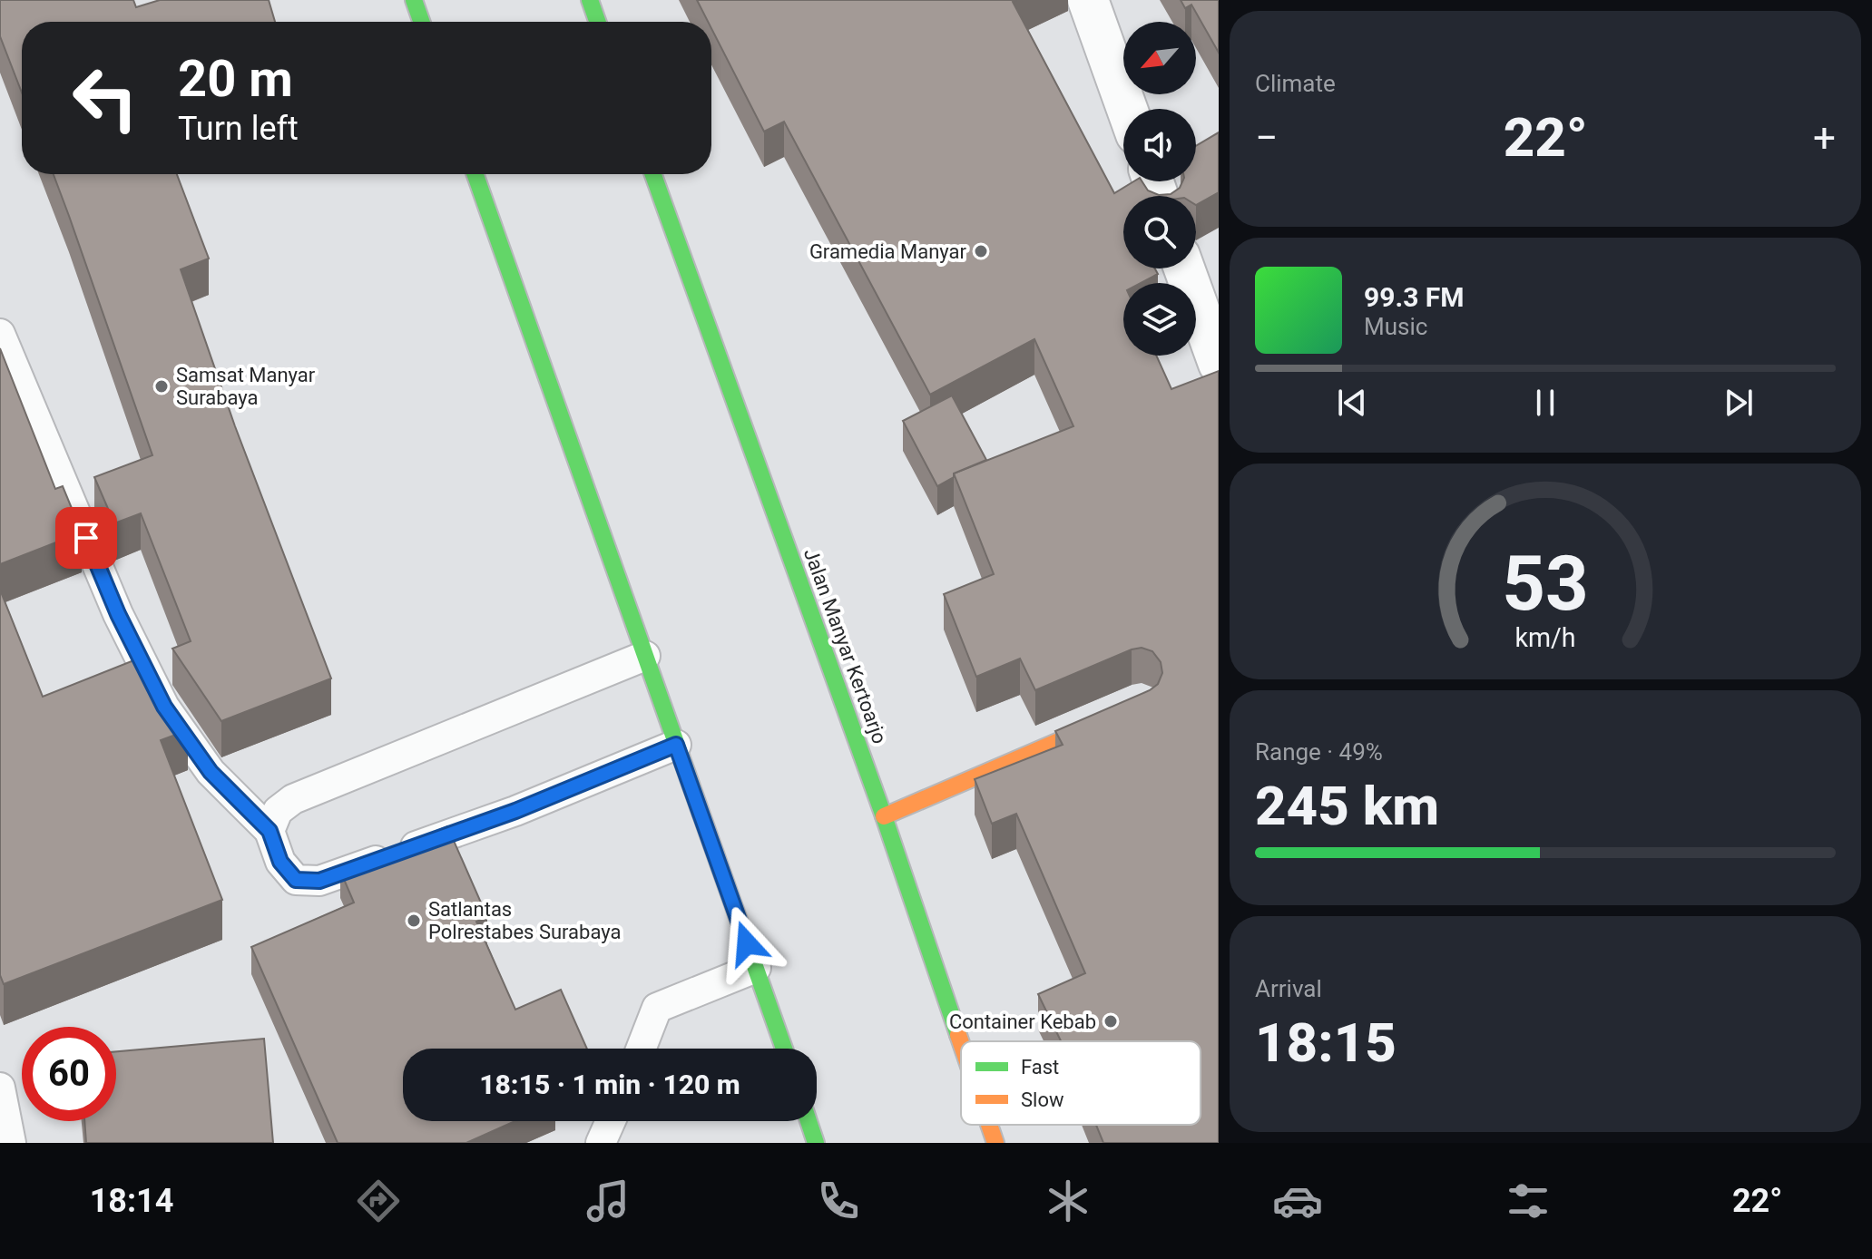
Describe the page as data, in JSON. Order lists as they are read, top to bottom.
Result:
{
  "streets": {
    "main road": ["Jalan Manyar Kertoarjo"]
  },
  "places": [
    "Gramedia Manyar",
    "Samsat Manyar Surabaya",
    "Satlantas Polrestabes Surabaya",
    "Container Kebab"
  ],
  "legend": ["Fast", "Slow"],
  "north": "bottom left",
  "page": {
    "tile": [
      "Climate",
      ["Range · 49%", "245 km"],
      ["Arrival", "18:15"]
    ],
    "turn": ["20 m", "Turn left"],
    "heat": ["−", "22°", "+"],
    "song": ["99.3 FM", "Music"],
    "limit": "60",
    "trip": "18:15 · 1 min · 120 m",
    "tabs": ["18:14", "22°"],
    "gauge": ["53", "km/h"]
  }
}
